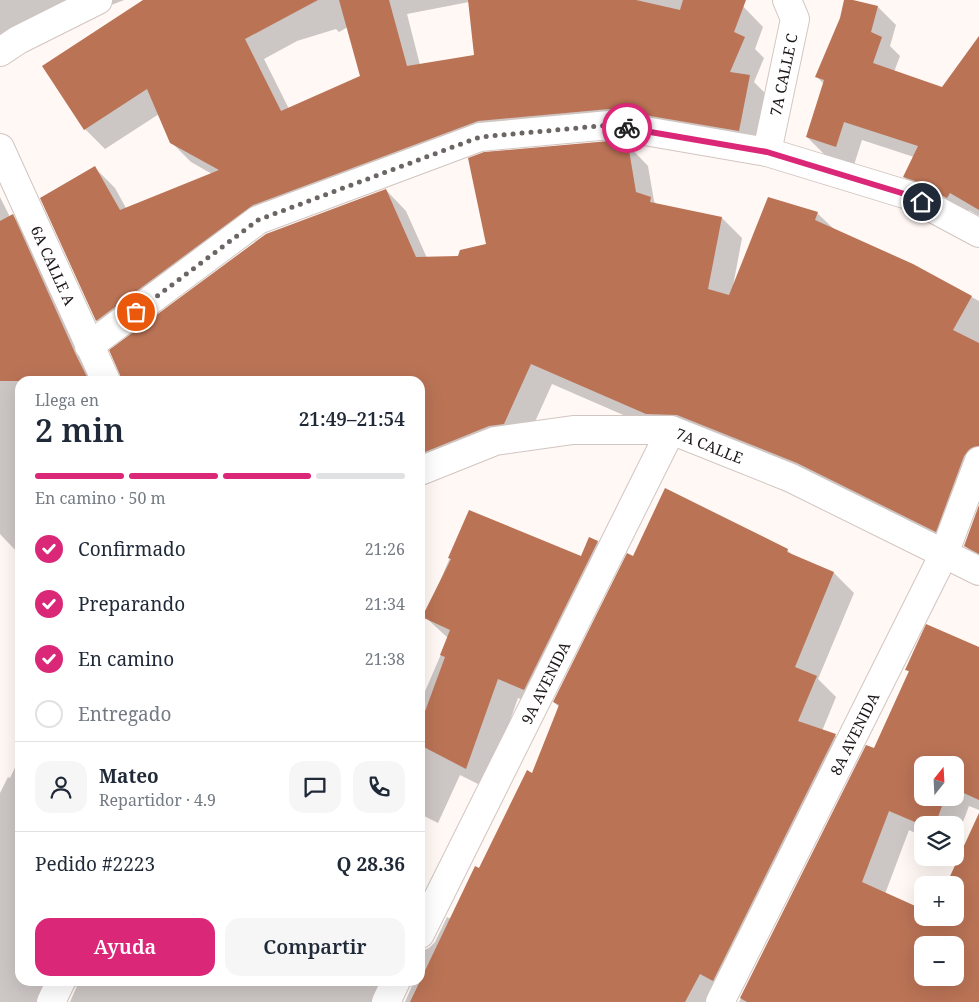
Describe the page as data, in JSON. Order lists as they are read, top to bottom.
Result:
{
  "streets": {
    "street": [
      "7A CALLE C",
      "6A CALLE A",
      "7A CALLE",
      "9A AVENIDA",
      "8A AVENIDA"
    ]
  },
  "crossings": [
    ["7A CALLE", "9A AVENIDA"],
    ["7A CALLE", "8A AVENIDA"]
  ],
  "north": "top",
  "page": {
    "heading": ["2 min", "Llega en", "21:49–21:54"],
    "panel": [
      "Mateo",
      "Repartidor · 4.9",
      "Pedido #2223",
      "Q 28.36"
    ],
    "bar": "En camino · 50 m",
    "list": [
      ["Confirmado", "21:26"],
      ["Preparando", "21:34"],
      ["En camino", "21:38"],
      "Entregado"
    ],
    "map_buttons": ["+", "−"],
    "buttons": ["Ayuda", "Compartir"]
  }
}
